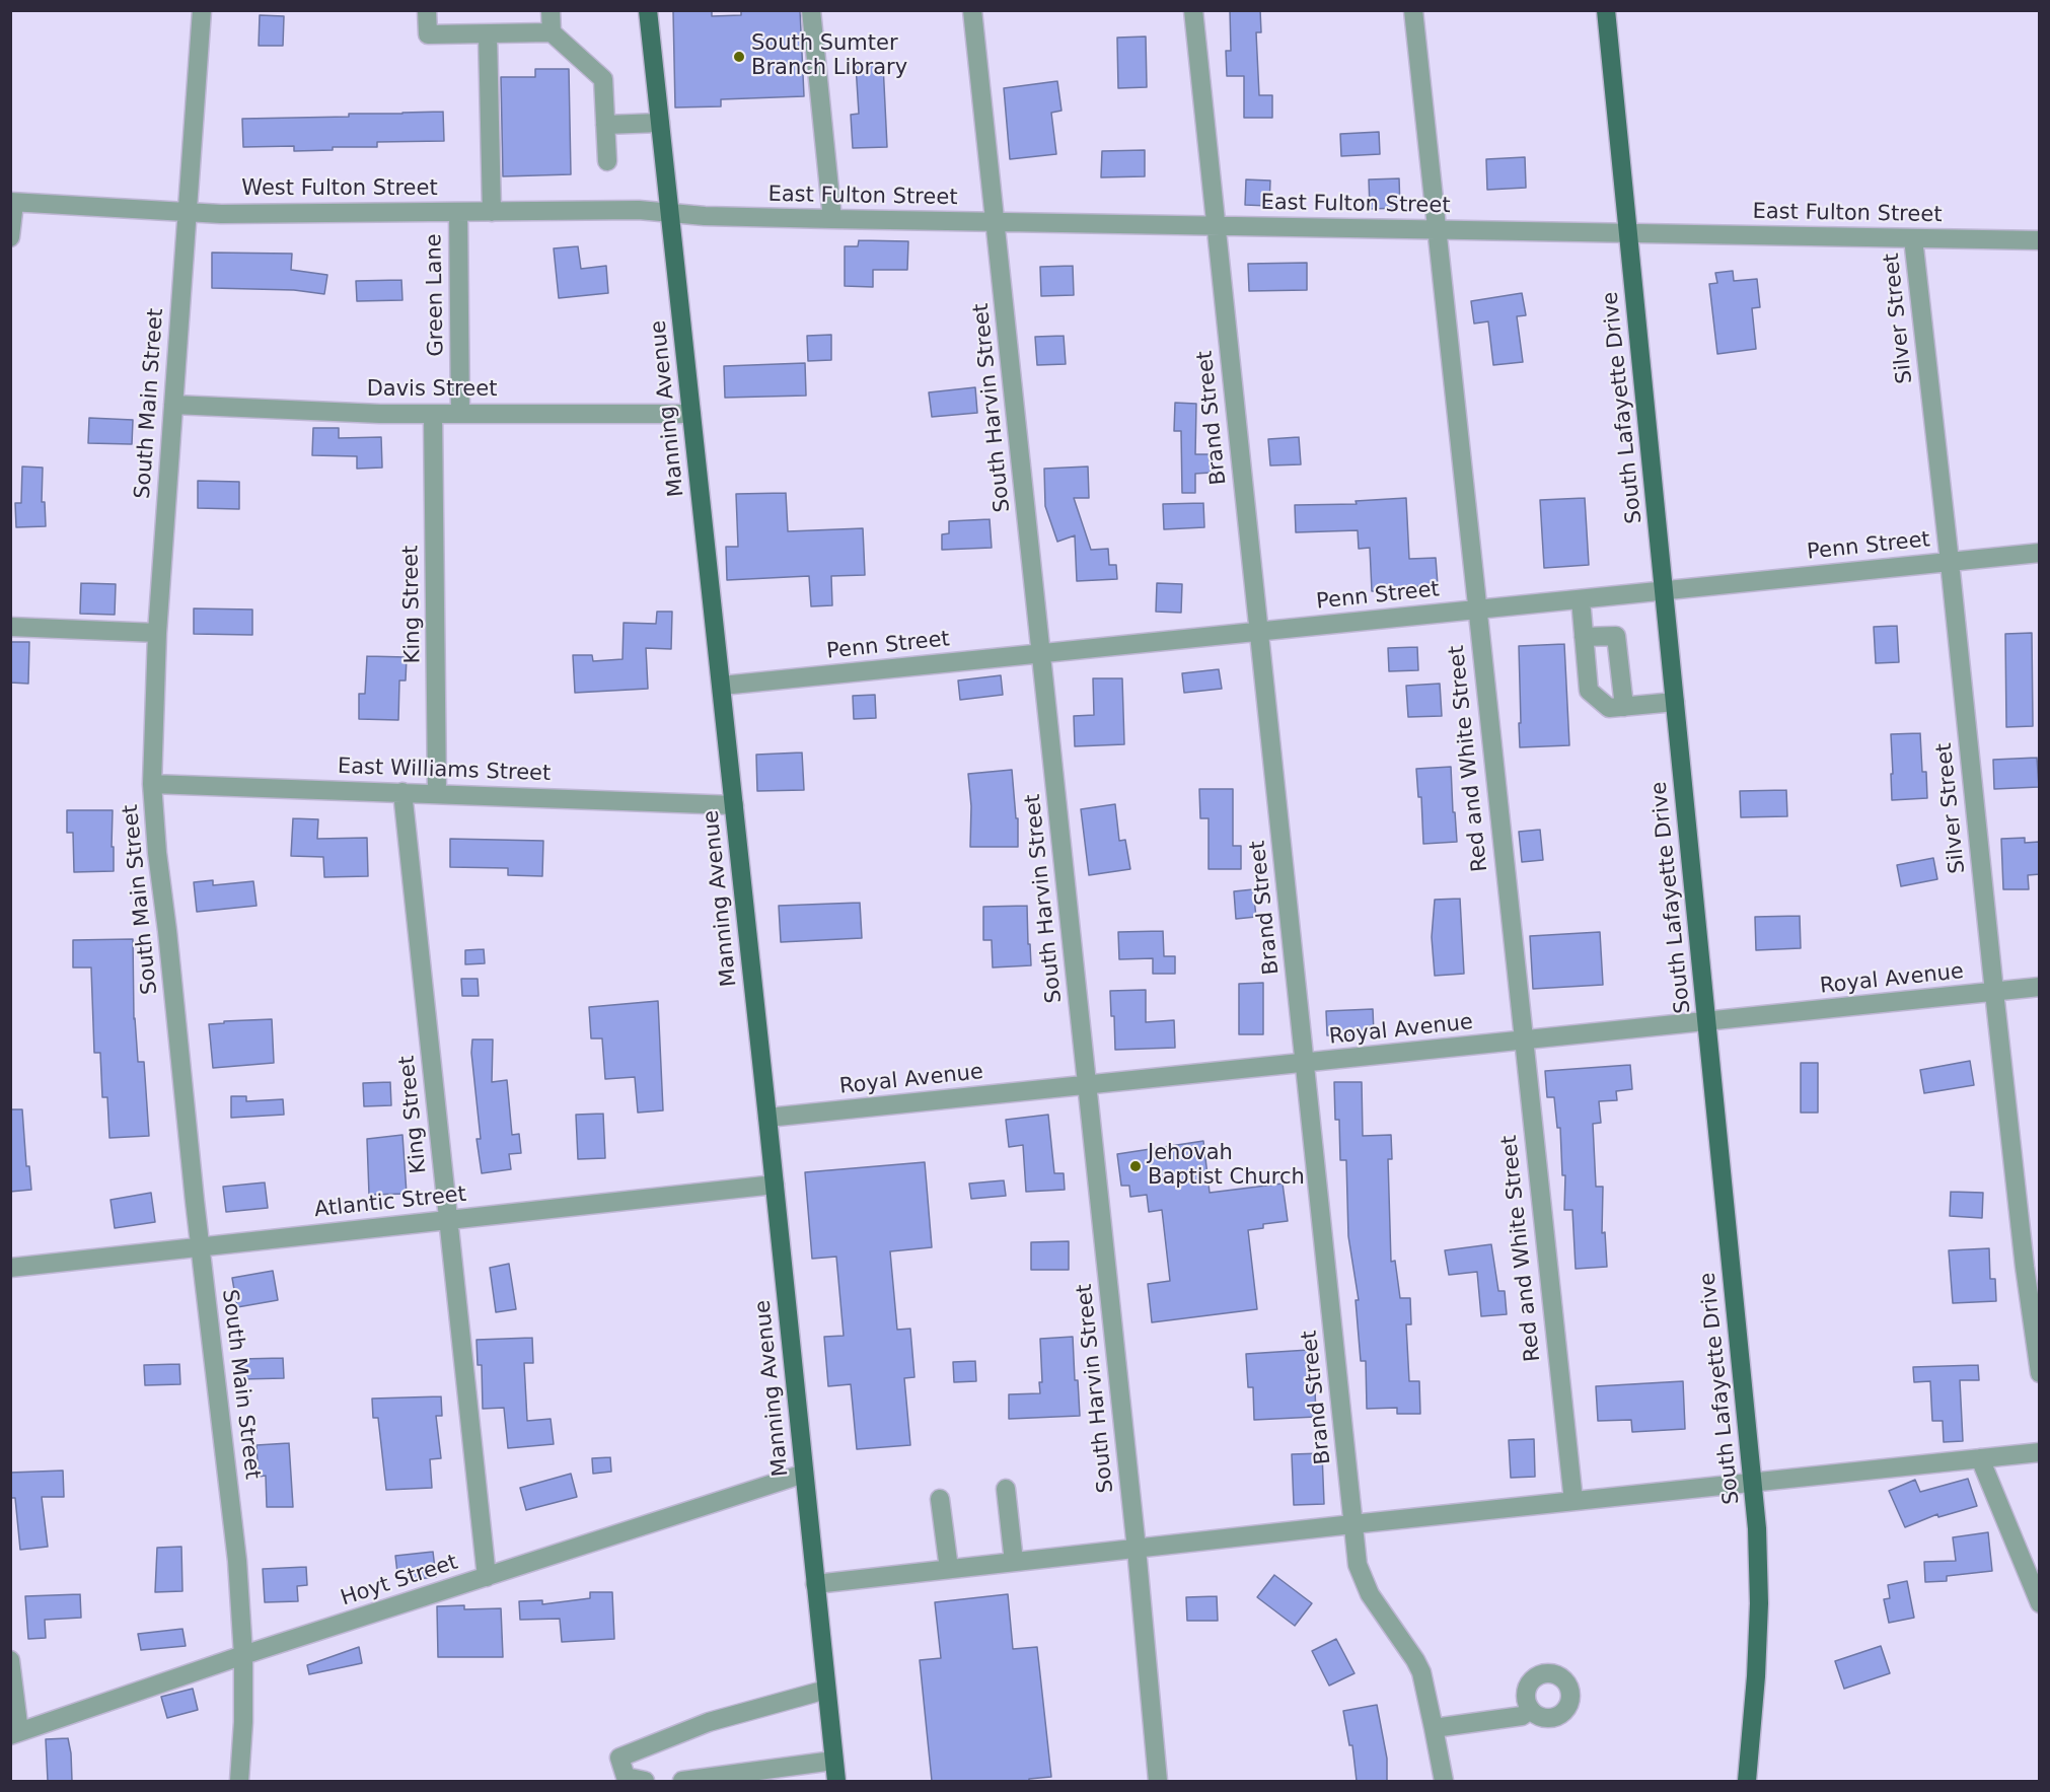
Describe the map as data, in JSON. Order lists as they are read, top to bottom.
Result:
{
  "streets": {
    "main road": ["South Lafayette Drive", "Manning Avenue"],
    "street": [
      "West Fulton Street",
      "East Fulton Street",
      "Green Lane",
      "Silver Street",
      "Davis Street",
      "South Main Street",
      "South Harvin Street",
      "Brand Street",
      "Penn Street",
      "King Street",
      "Red and White Street",
      "East Williams Street",
      "Royal Avenue",
      "Atlantic Street",
      "Hoyt Street"
    ]
  },
  "crossings": [
    ["West Fulton Street", "East Fulton Street"],
    ["West Fulton Street", "Green Lane"],
    ["West Fulton Street", "South Main Street"],
    ["West Fulton Street", "Manning Avenue"],
    ["East Fulton Street", "Silver Street"],
    ["East Fulton Street", "South Harvin Street"],
    ["East Fulton Street", "South Lafayette Drive"],
    ["East Fulton Street", "Manning Avenue"],
    ["East Fulton Street", "Brand Street"],
    ["East Fulton Street", "Red and White Street"],
    ["Green Lane", "Davis Street"],
    ["Silver Street", "Penn Street"],
    ["Silver Street", "Royal Avenue"],
    ["Davis Street", "South Main Street"],
    ["Davis Street", "Manning Avenue"],
    ["Davis Street", "King Street"],
    ["South Main Street", "East Williams Street"],
    ["South Main Street", "Atlantic Street"],
    ["South Main Street", "Hoyt Street"],
    ["South Harvin Street", "Penn Street"],
    ["South Harvin Street", "Royal Avenue"],
    ["South Lafayette Drive", "Penn Street"],
    ["South Lafayette Drive", "Royal Avenue"],
    ["Manning Avenue", "Penn Street"],
    ["Manning Avenue", "East Williams Street"],
    ["Manning Avenue", "Royal Avenue"],
    ["Manning Avenue", "Atlantic Street"],
    ["Manning Avenue", "Hoyt Street"],
    ["Brand Street", "Penn Street"],
    ["Brand Street", "Royal Avenue"],
    ["Penn Street", "Red and White Street"],
    ["King Street", "East Williams Street"],
    ["King Street", "Atlantic Street"],
    ["King Street", "Hoyt Street"],
    ["Red and White Street", "Royal Avenue"]
  ],
  "places": ["South Sumter Branch Library", "Jehovah Baptist Church"]
}
